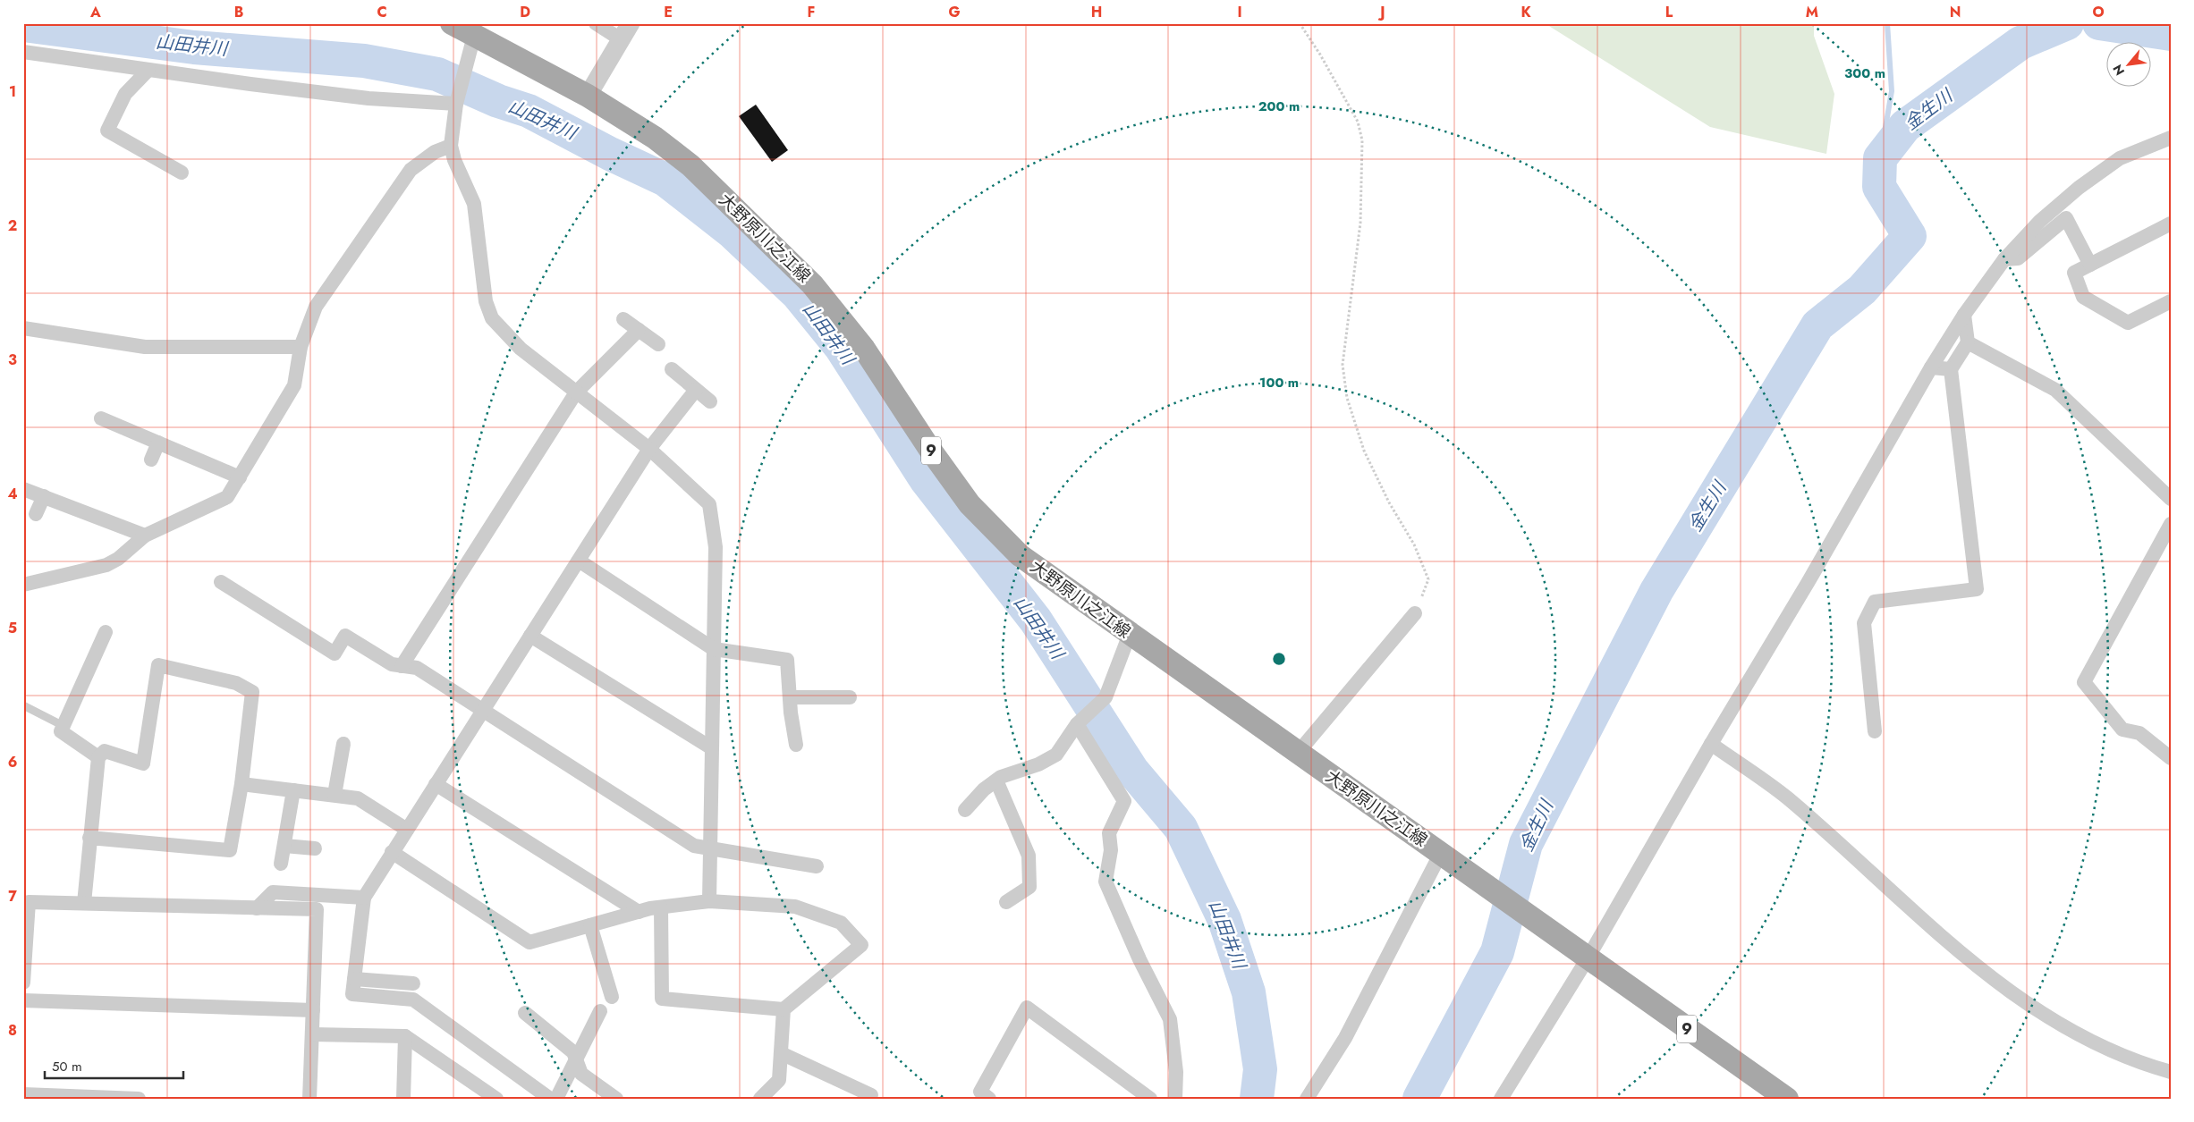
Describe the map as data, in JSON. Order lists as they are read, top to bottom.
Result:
{
  "streets": {
    "main road": ["大野原川之江線", "9"]
  },
  "water": ["山田井川", "金生川"],
  "scale_bar": "50 m",
  "north": "bottom left",
  "grid": {
    "columns": [
      "A",
      "B",
      "C",
      "D",
      "E",
      "F",
      "G",
      "H",
      "I",
      "J",
      "K",
      "L",
      "M",
      "N",
      "O"
    ],
    "rows": [
      "1",
      "2",
      "3",
      "4",
      "5",
      "6",
      "7",
      "8"
    ]
  },
  "rings": ["300 m", "200 m", "100 m"]
}
